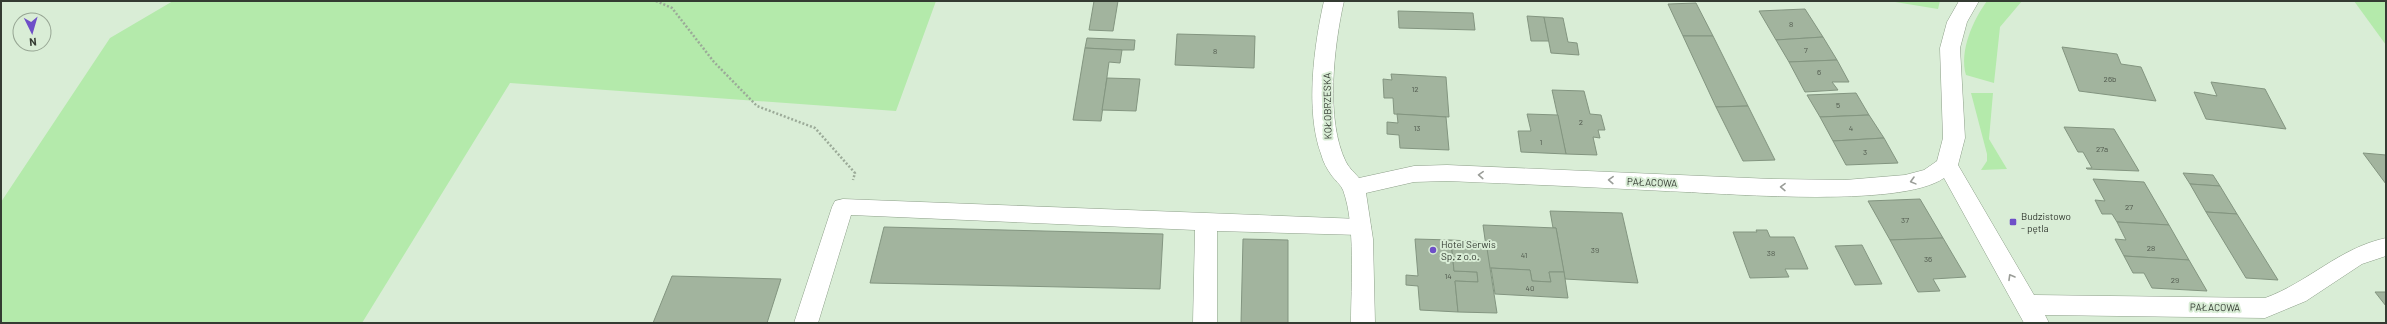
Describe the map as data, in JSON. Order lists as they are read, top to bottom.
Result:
{
  "streets": {
    "street": ["KOŁOBRZESKA", "PAŁACOWA"]
  },
  "crossings": [
    ["KOŁOBRZESKA", "PAŁACOWA"]
  ],
  "one_way": ["PAŁACOWA"],
  "places": {
    "transit": ["Budzistowo - pętla"],
    "other": ["Hotel Serwis Sp. z o.o."]
  },
  "house_numbers": [
    "8",
    "7",
    "8",
    "6",
    "26b",
    "12",
    "5",
    "2",
    "13",
    "4",
    "1",
    "27a",
    "3",
    "27",
    "37",
    "28",
    "39",
    "38",
    "41",
    "36",
    "14",
    "29",
    "40"
  ],
  "north": "bottom"
}
